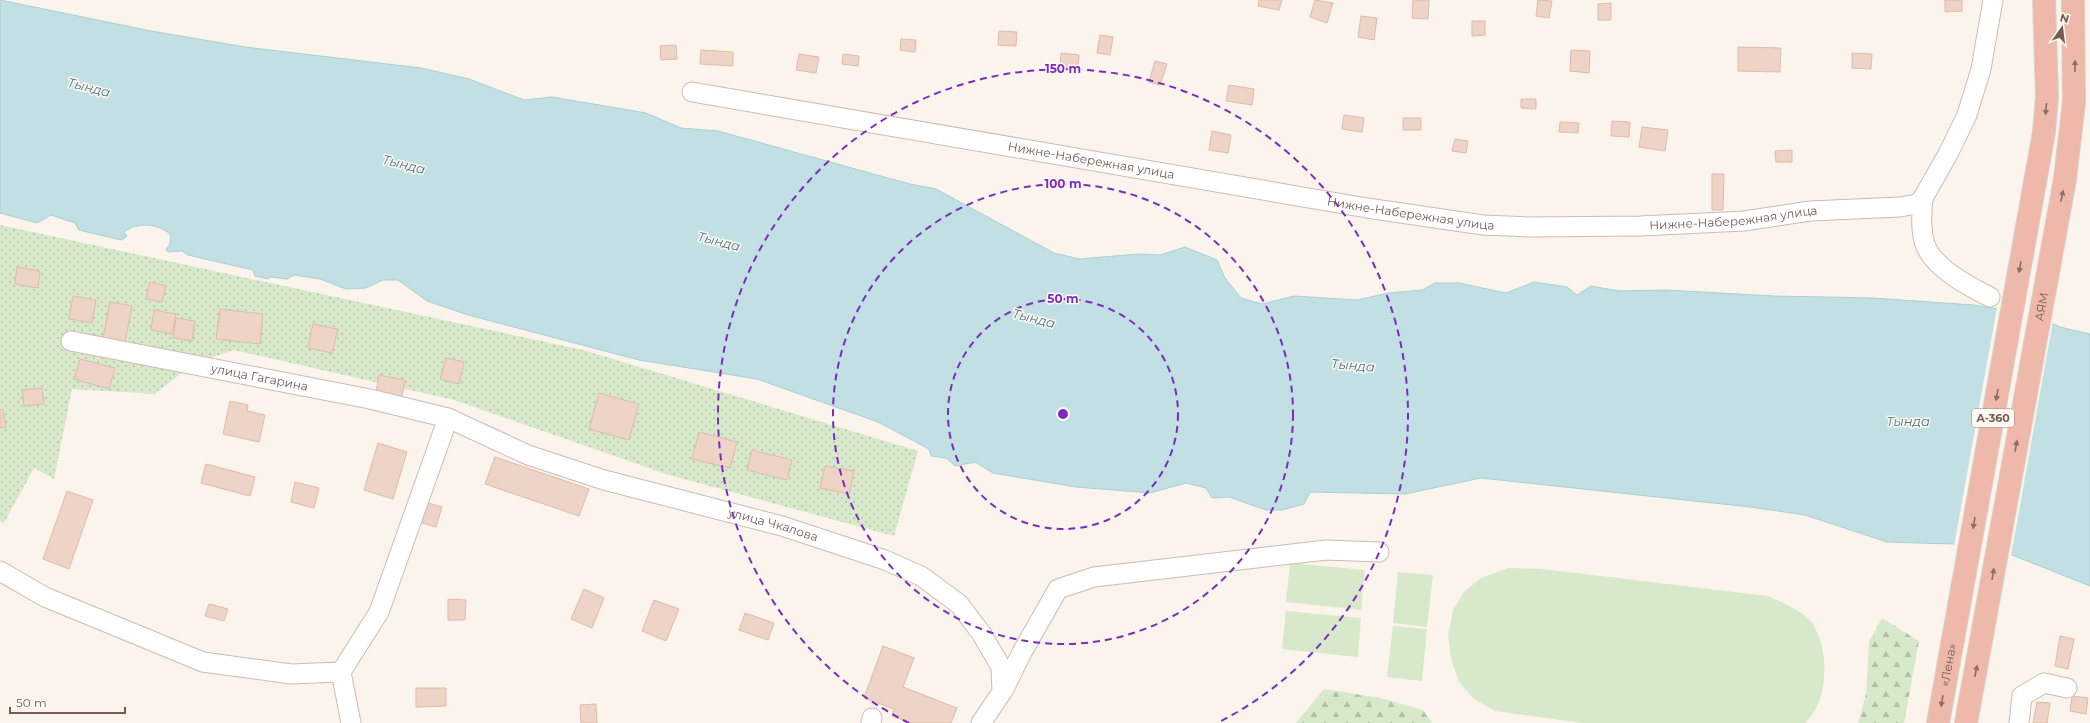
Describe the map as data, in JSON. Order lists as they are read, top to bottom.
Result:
{
  "streets": {
    "highway": ["АЯМ", "А-360", "«Лена»"],
    "street": ["Нижне-Набережная улица", "улица Гагарина", "улица Чкалова"]
  },
  "crossings": [
    ["улица Гагарина", "улица Чкалова"]
  ],
  "one_way": ["АЯМ", "«Лена»"],
  "water": ["Тында"],
  "scale_bar": "50 m",
  "north": "top",
  "rings": ["150 m", "100 m", "50 m"]
}
